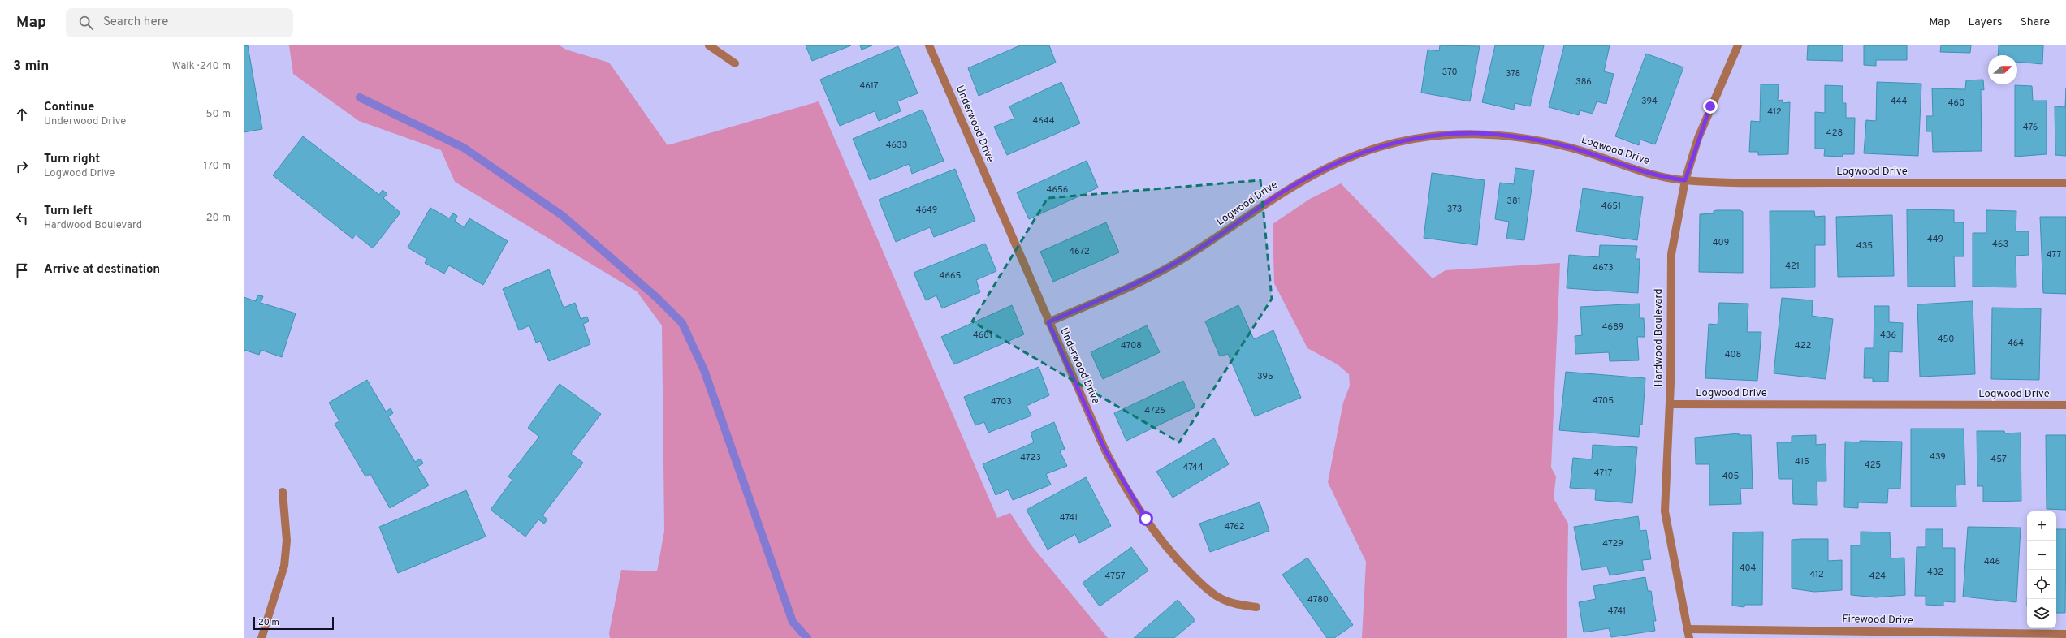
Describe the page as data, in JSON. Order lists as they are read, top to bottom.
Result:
{
  "streets": {
    "street": [
      "Underwood Drive",
      "Logwood Drive",
      "Hardwood Boulevard",
      "Firewood Drive"
    ]
  },
  "crossings": [
    ["Underwood Drive", "Logwood Drive"],
    ["Logwood Drive", "Hardwood Boulevard"],
    ["Hardwood Boulevard", "Firewood Drive"]
  ],
  "house_numbers": [
    "370",
    "378",
    "386",
    "4617",
    "394",
    "444",
    "460",
    "412",
    "4644",
    "476",
    "428",
    "4633",
    "4656",
    "381",
    "4651",
    "373",
    "4649",
    "449",
    "409",
    "463",
    "435",
    "4672",
    "477",
    "421",
    "4673",
    "4665",
    "4689",
    "4681",
    "436",
    "450",
    "464",
    "4708",
    "422",
    "408",
    "395",
    "4705",
    "4703",
    "4726",
    "439",
    "4723",
    "457",
    "415",
    "425",
    "4744",
    "4717",
    "405",
    "4741",
    "4762",
    "4729",
    "446",
    "404",
    "432",
    "412",
    "4757",
    "424",
    "4780",
    "4741"
  ],
  "scale_bar": "20 m",
  "north": "right",
  "page": {
    "header": "Map",
    "search": "Search here",
    "nav": ["Map", "Layers", "Share"],
    "heading": ["3 min", "Walk · 240 m"],
    "list": [
      ["Continue", "Underwood Drive", "50 m"],
      ["Turn right", "Logwood Drive", "170 m"],
      ["Turn left", "Hardwood Boulevard", "20 m"],
      "Arrive at destination"
    ],
    "map_buttons": ["+", "−"],
    "scale": "20 m"
  }
}
